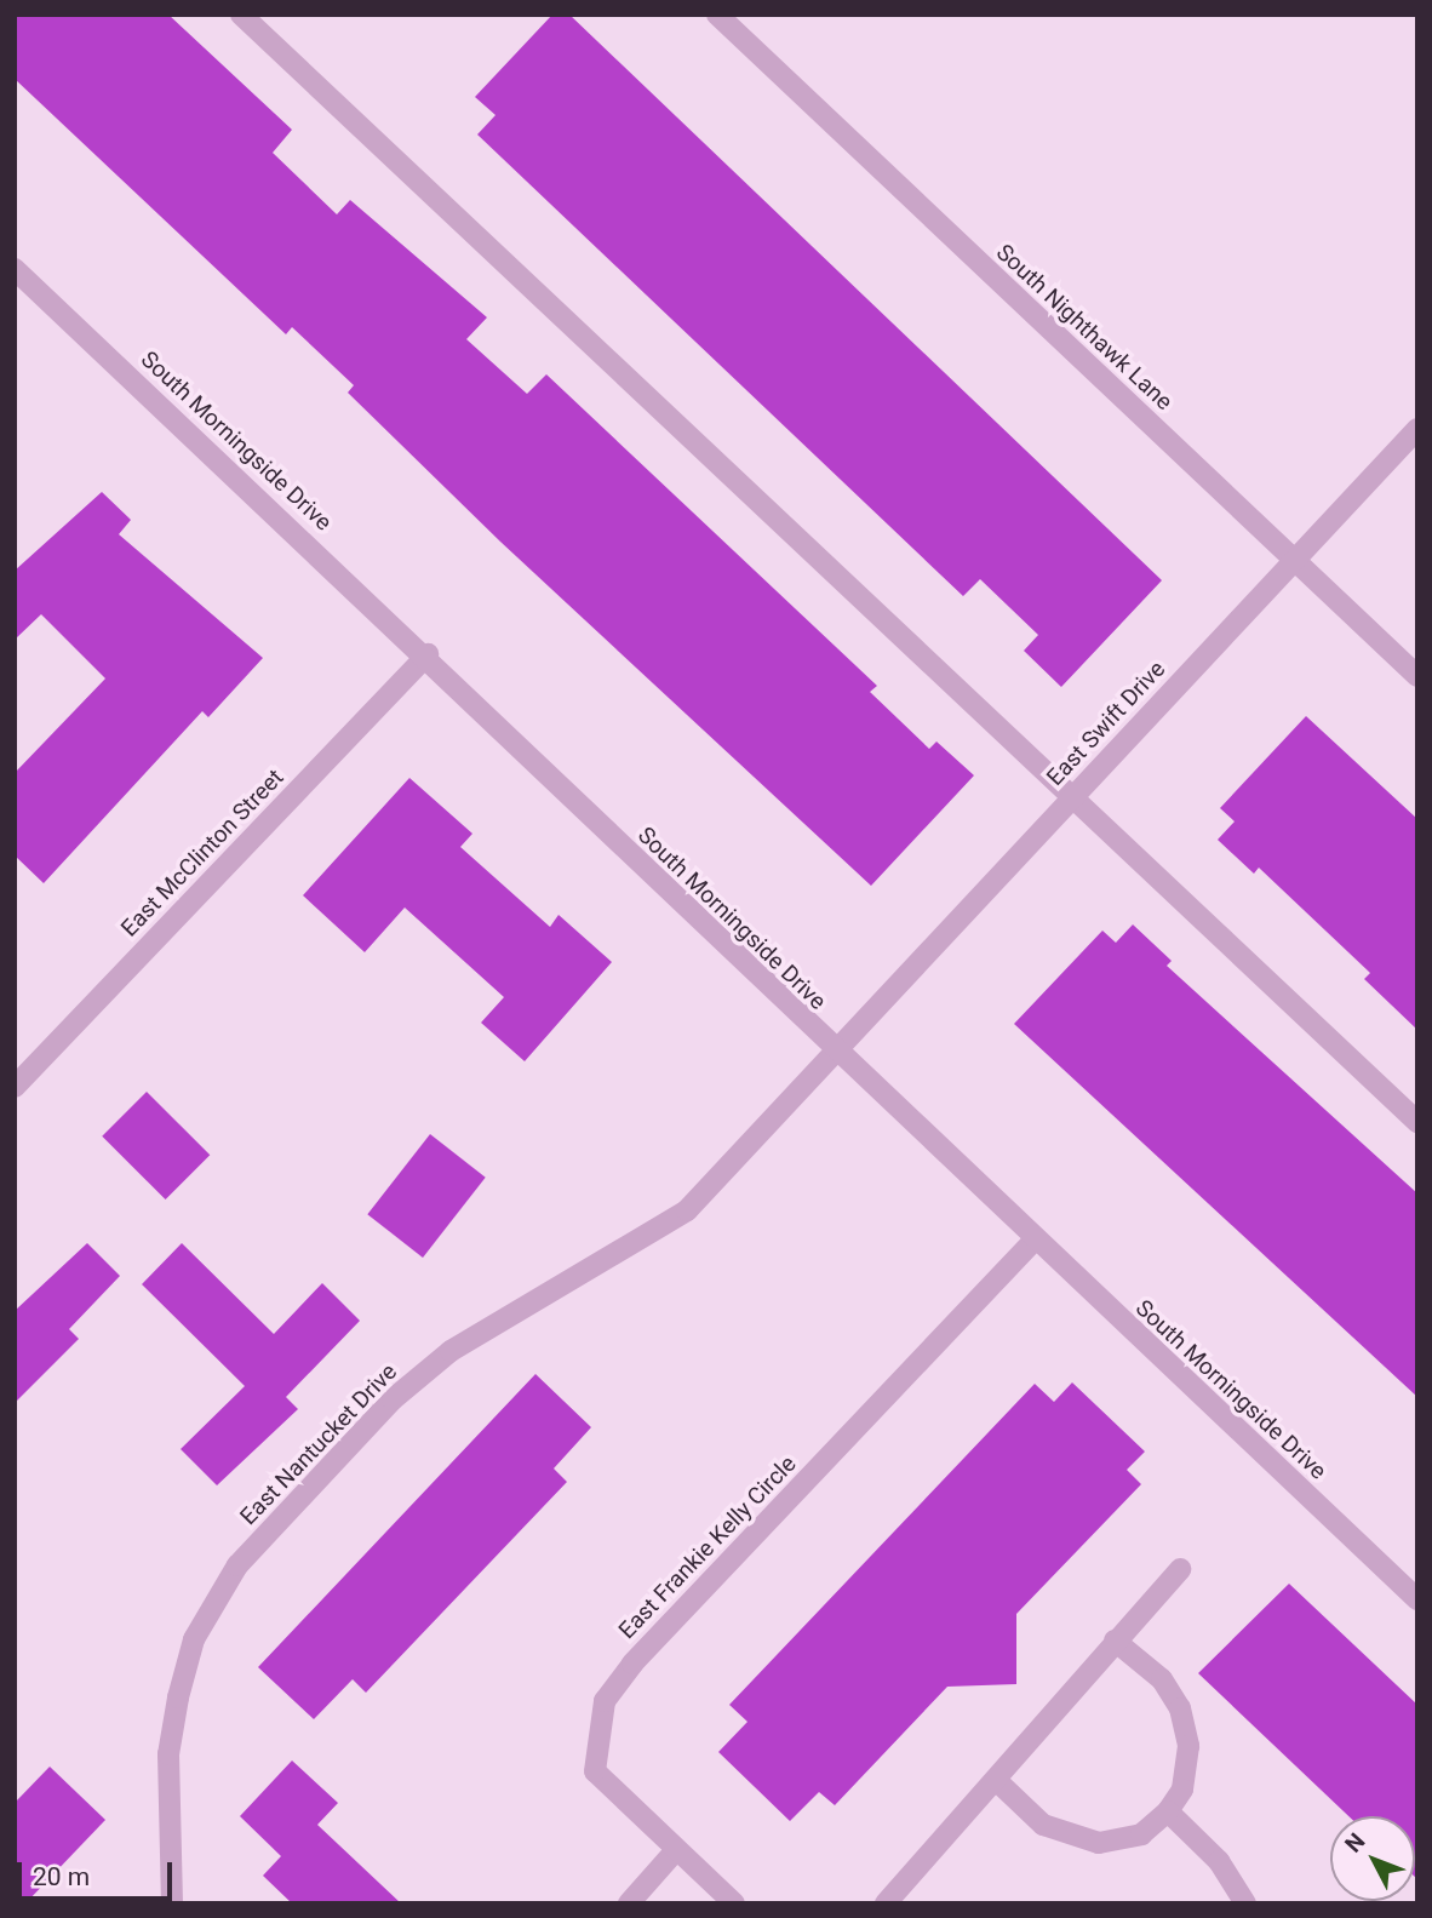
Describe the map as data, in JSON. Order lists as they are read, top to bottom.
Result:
{
  "streets": {
    "street": [
      "South Nighthawk Lane",
      "South Morningside Drive",
      "East Swift Drive",
      "East McClinton Street",
      "East Nantucket Drive",
      "East Frankie Kelly Circle"
    ]
  },
  "crossings": [
    ["South Nighthawk Lane", "East Swift Drive"],
    ["South Morningside Drive", "East Swift Drive"],
    ["South Morningside Drive", "East McClinton Street"],
    ["South Morningside Drive", "East Nantucket Drive"],
    ["South Morningside Drive", "East Frankie Kelly Circle"],
    ["East Swift Drive", "East Nantucket Drive"]
  ],
  "scale_bar": "20 m",
  "north": "top left"
}
